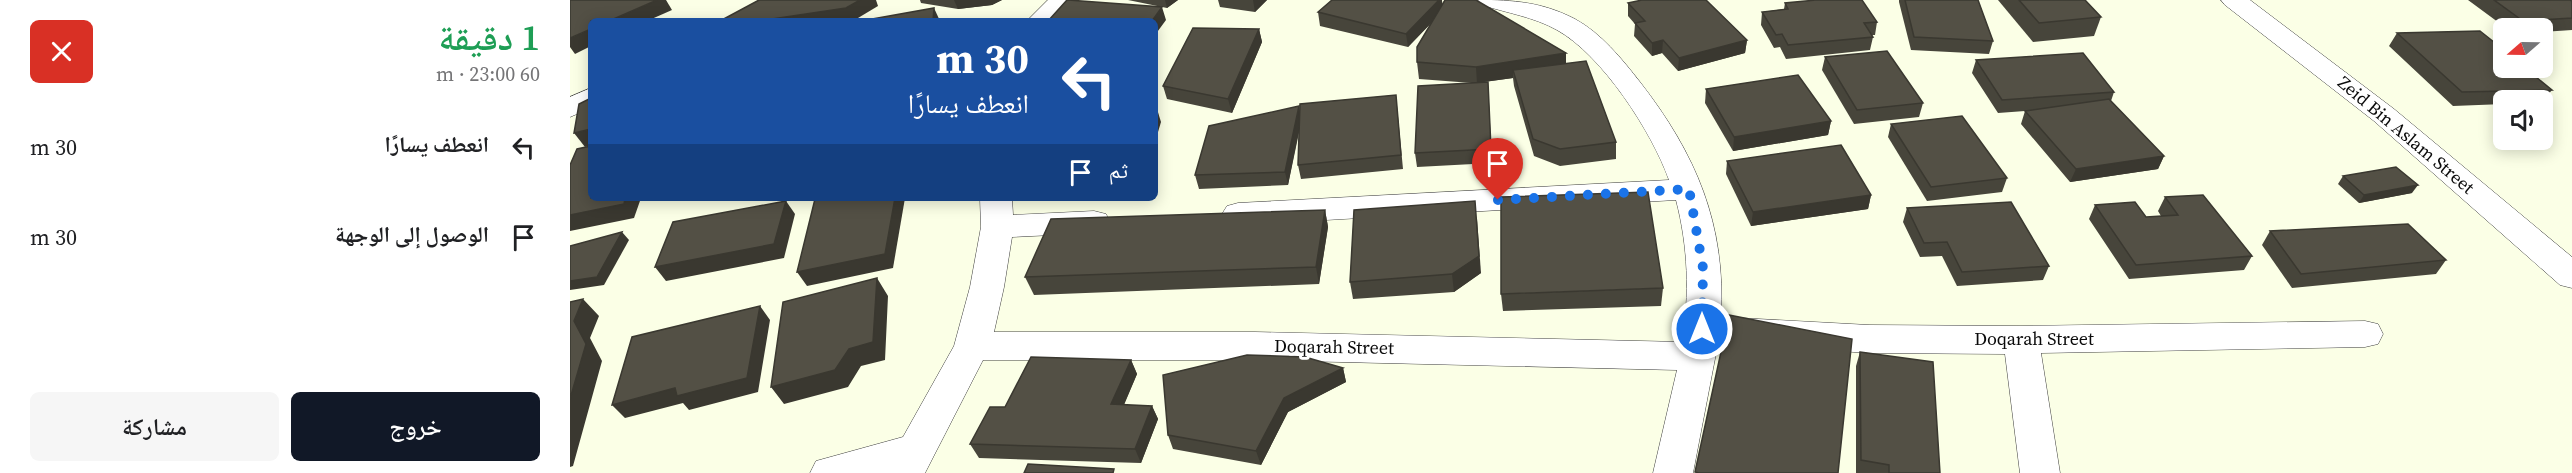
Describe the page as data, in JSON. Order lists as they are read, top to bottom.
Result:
{
  "streets": {
    "street": ["Zeid Bin Aslam Street", "Doqarah Street"]
  },
  "north": "left",
  "page": {
    "heading": ["1 دقيقة", "60 m · 23:00"],
    "turn": ["30 m", "انعطف يسارًا"],
    "list": [
      {
        "name": "انعطف يسارًا",
        "value": "30 m"
      },
      {
        "name": "الوصول إلى الوجهة",
        "value": "30 m"
      }
    ],
    "then": "ثم",
    "buttons": ["خروج", "مشاركة"]
  }
}
